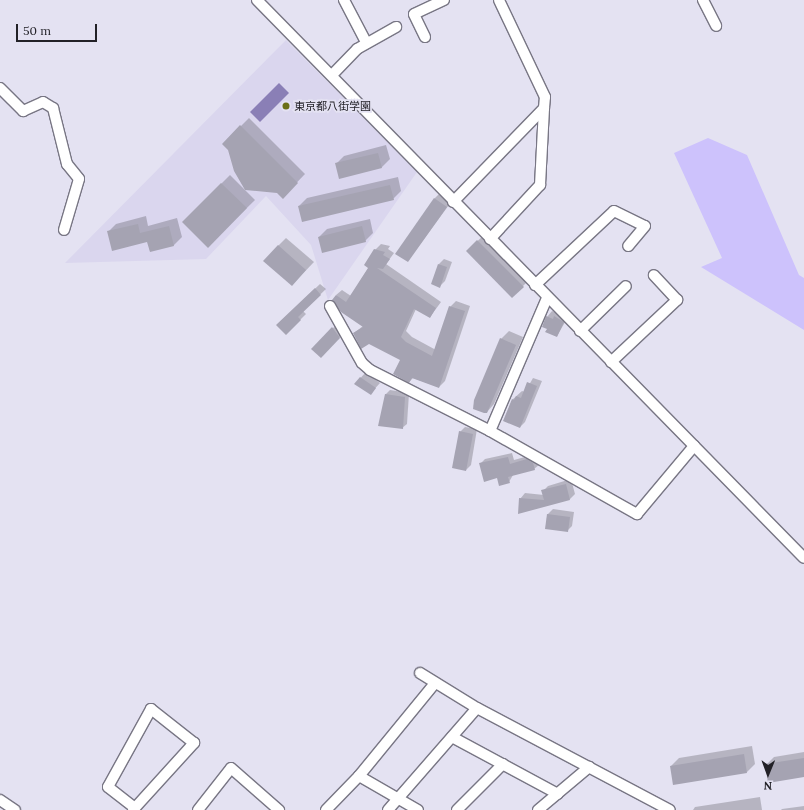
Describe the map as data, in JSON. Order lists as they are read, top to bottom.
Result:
{
  "places": ["東京都八街学園"],
  "scale_bar": "50 m",
  "north": "bottom"
}
